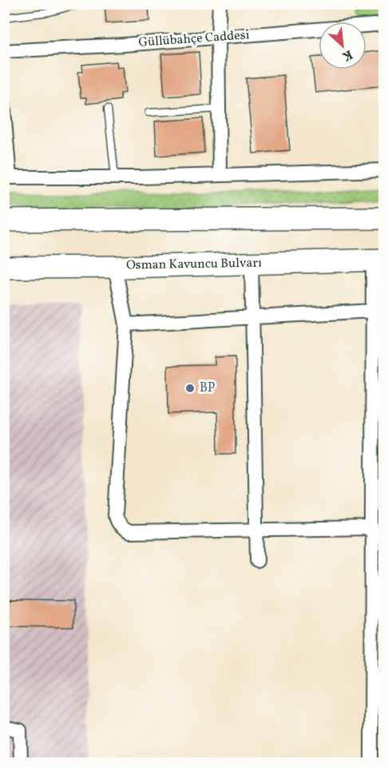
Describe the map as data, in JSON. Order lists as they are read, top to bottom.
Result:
{
  "streets": {
    "highway": ["Osman Kavuncu Bulvarı"],
    "street": ["Güllübahçe Caddesi"]
  },
  "places": ["BP"],
  "north": "bottom right"
}
